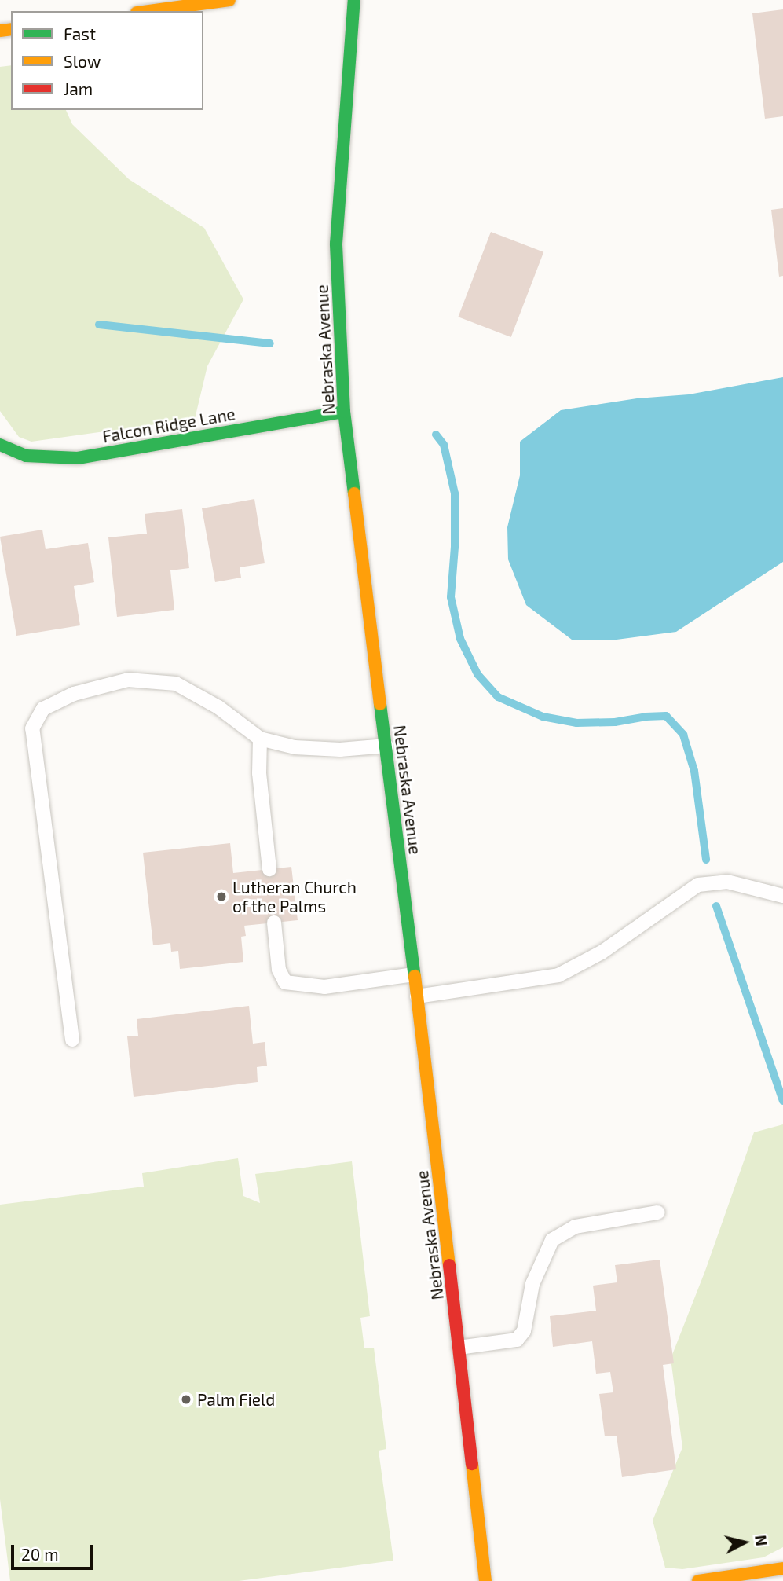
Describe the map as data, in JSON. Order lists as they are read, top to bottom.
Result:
{
  "streets": {
    "main road": ["Nebraska Avenue", "Falcon Ridge Lane"]
  },
  "crossings": [
    ["Nebraska Avenue", "Falcon Ridge Lane"]
  ],
  "places": ["Lutheran Church of the Palms", "Palm Field"],
  "legend": ["Fast", "Slow", "Jam"],
  "scale_bar": "20 m",
  "north": "right"
}
